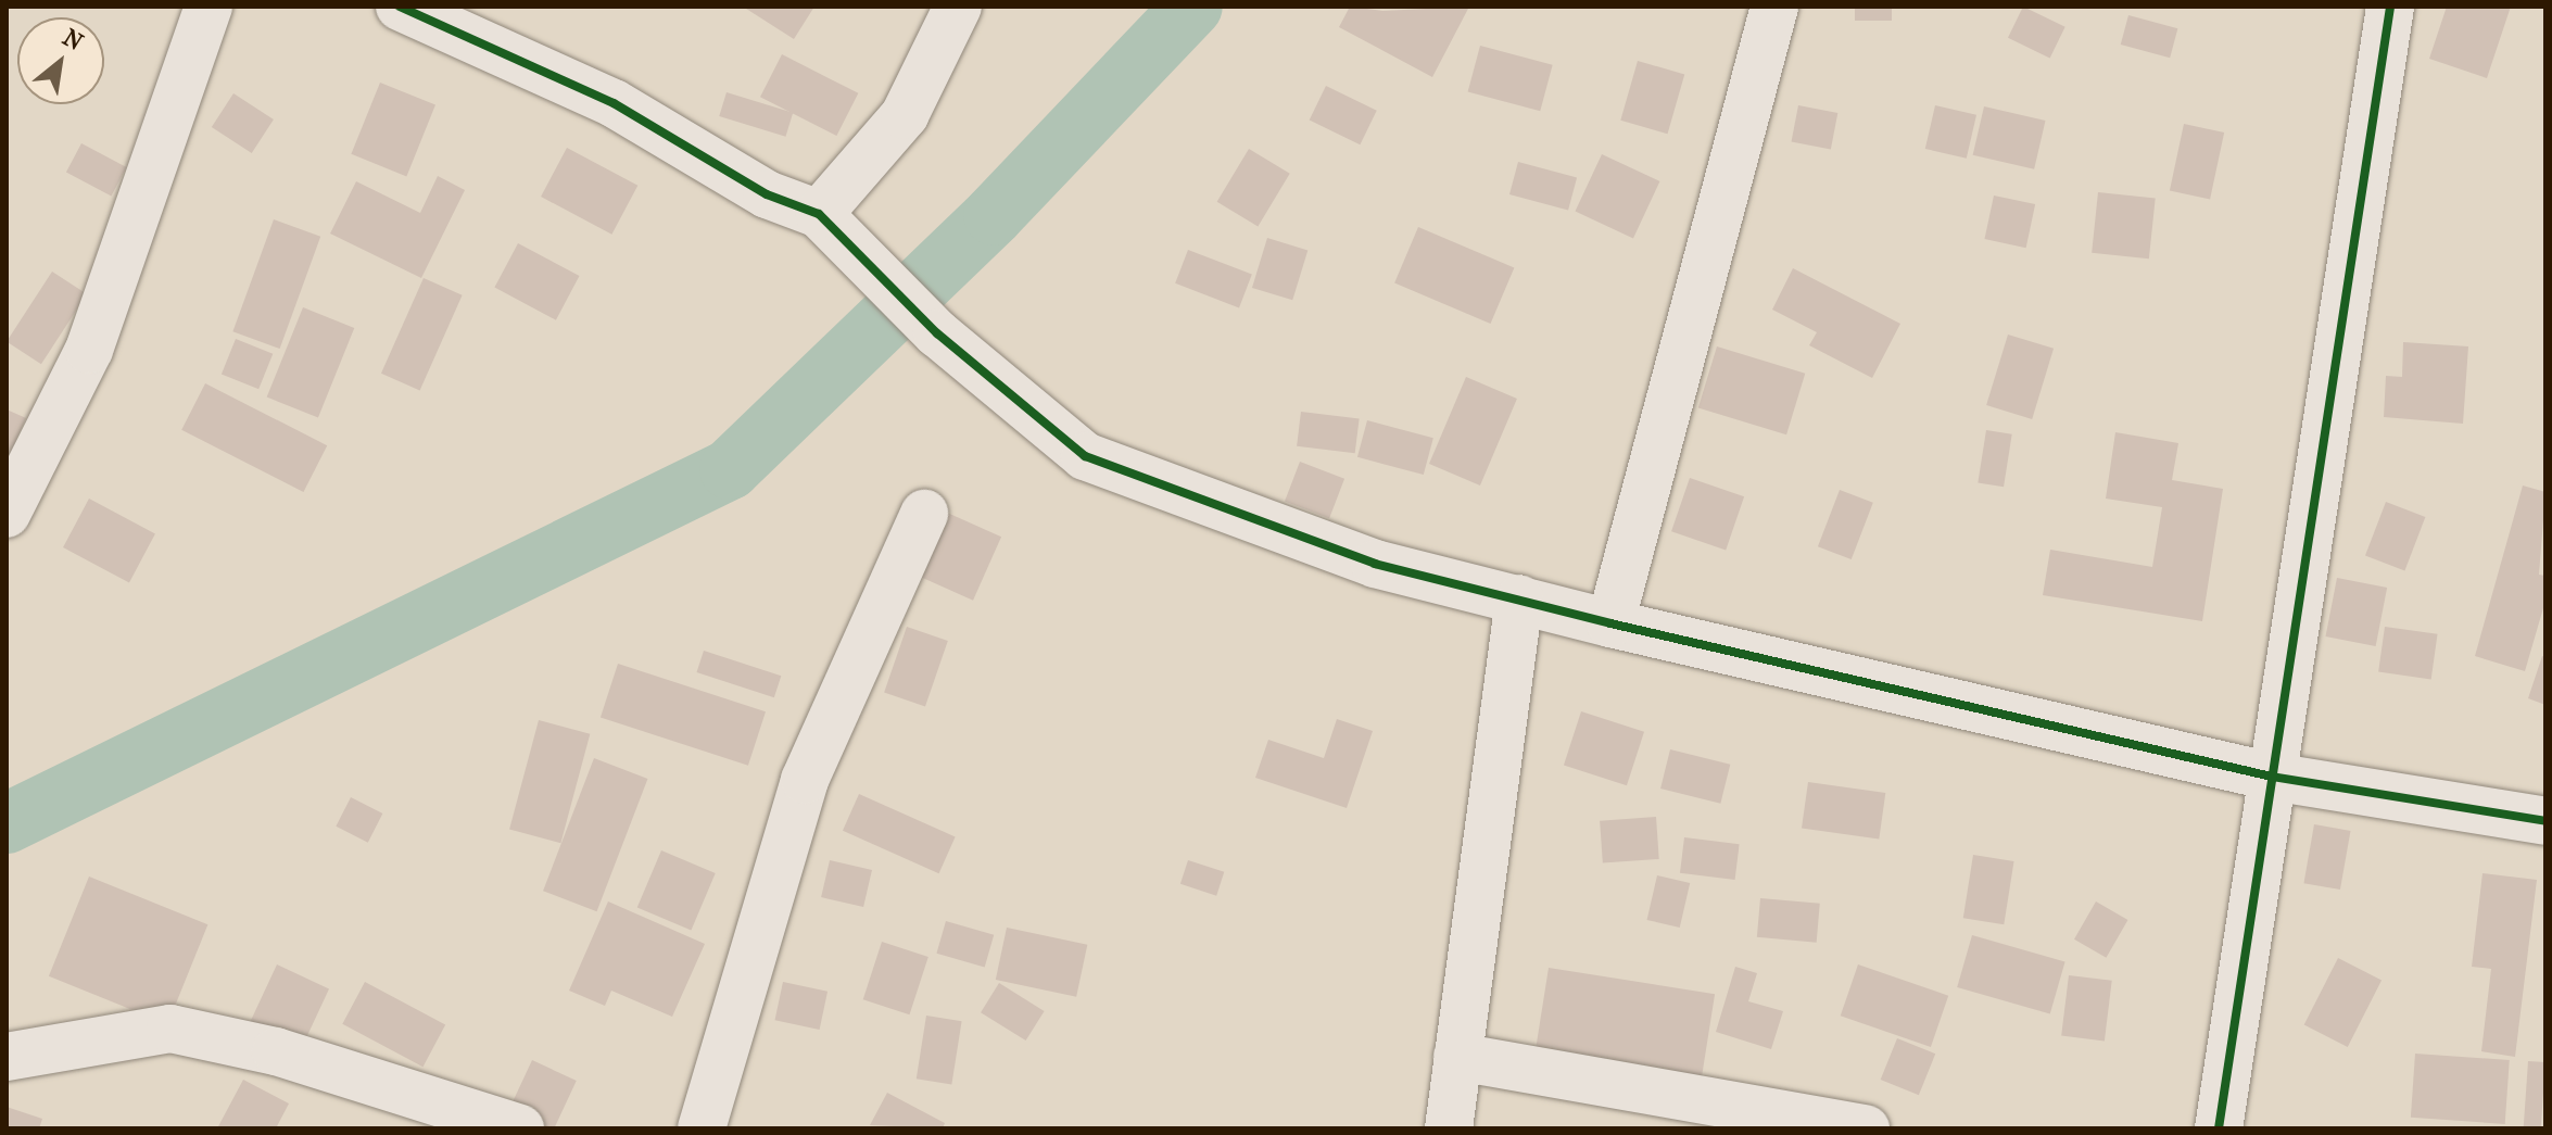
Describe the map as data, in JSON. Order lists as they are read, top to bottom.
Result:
{
  "north": "top right"
}
